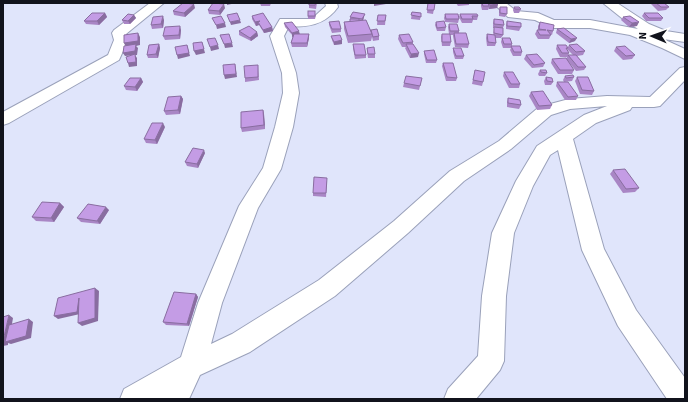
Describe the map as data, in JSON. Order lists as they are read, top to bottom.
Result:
{
  "north": "left"
}
